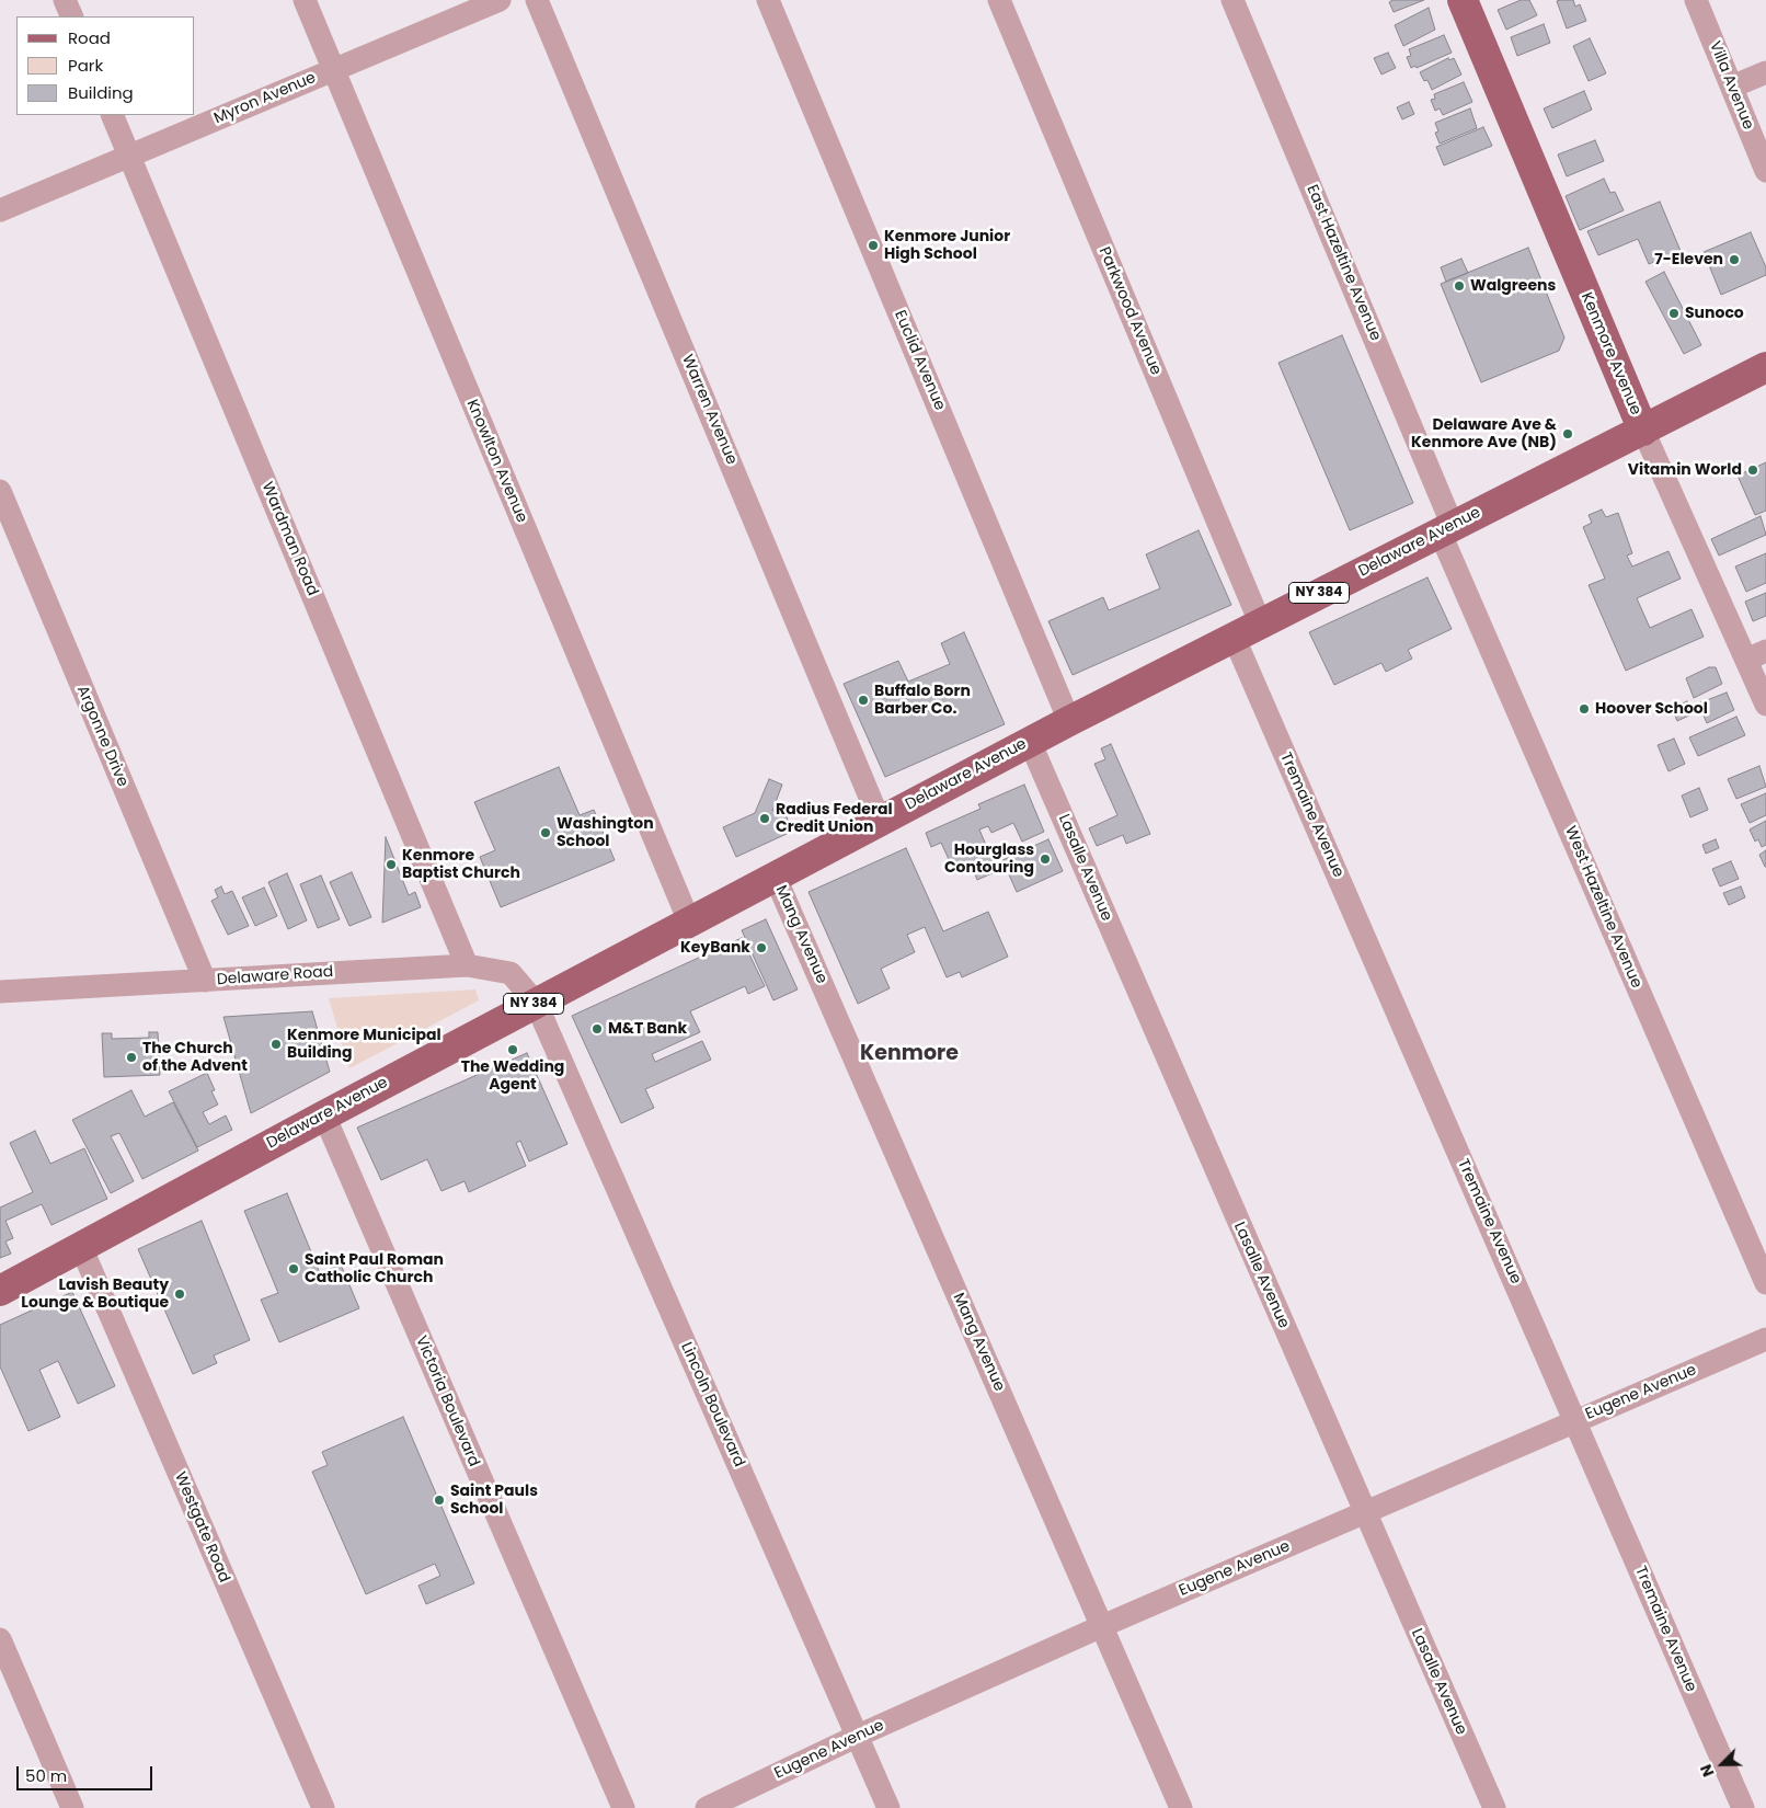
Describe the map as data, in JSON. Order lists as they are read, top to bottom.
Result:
{
  "streets": {
    "main road": ["Kenmore Avenue", "Delaware Avenue", "NY 384"],
    "street": [
      "Villa Avenue",
      "Myron Avenue",
      "East Hazeltine Avenue",
      "Parkwood Avenue",
      "Euclid Avenue",
      "Warren Avenue",
      "Knowlton Avenue",
      "Wardman Road",
      "Argonne Drive",
      "Tremaine Avenue",
      "Lasalle Avenue",
      "West Hazeltine Avenue",
      "Mang Avenue",
      "Delaware Road",
      "Eugene Avenue",
      "Victoria Boulevard",
      "Lincoln Boulevard",
      "Westgate Road"
    ]
  },
  "crossings": [
    ["Myron Avenue", "Knowlton Avenue"],
    ["Myron Avenue", "Wardman Road"],
    ["East Hazeltine Avenue", "Delaware Avenue"],
    ["East Hazeltine Avenue", "West Hazeltine Avenue"],
    ["Parkwood Avenue", "Delaware Avenue"],
    ["Kenmore Avenue", "Delaware Avenue"],
    ["Euclid Avenue", "Delaware Avenue"],
    ["Warren Avenue", "Delaware Avenue"],
    ["Knowlton Avenue", "Delaware Avenue"],
    ["Wardman Road", "Delaware Road"],
    ["Delaware Avenue", "Tremaine Avenue"],
    ["Delaware Avenue", "Lasalle Avenue"],
    ["Delaware Avenue", "West Hazeltine Avenue"],
    ["Delaware Avenue", "Mang Avenue"],
    ["Delaware Avenue", "Delaware Road"],
    ["Delaware Avenue", "Victoria Boulevard"],
    ["Delaware Avenue", "Lincoln Boulevard"],
    ["Delaware Avenue", "Westgate Road"],
    ["Argonne Drive", "Delaware Road"],
    ["Tremaine Avenue", "Eugene Avenue"],
    ["Lasalle Avenue", "Eugene Avenue"],
    ["Mang Avenue", "Eugene Avenue"],
    ["Delaware Road", "Lincoln Boulevard"],
    ["Eugene Avenue", "Lincoln Boulevard"]
  ],
  "districts": ["Kenmore"],
  "places": [
    "Kenmore Junior High School",
    "7-Eleven",
    "Walgreens",
    "Sunoco",
    "Delaware Ave & Kenmore Ave (NB)",
    "Vitamin World",
    "Buffalo Born Barber Co.",
    "Hoover School",
    "Radius Federal Credit Union",
    "Washington School",
    "Hourglass Contouring",
    "Kenmore Baptist Church",
    "KeyBank",
    "M&T Bank",
    "Kenmore Municipal Building",
    "The Wedding Agent",
    "The Church of the Advent",
    "Saint Paul Roman Catholic Church",
    "Lavish Beauty Lounge & Boutique",
    "Saint Pauls School"
  ],
  "legend": ["Road", "Park", "Building"],
  "scale_bar": "50 m",
  "north": "bottom left"
}
